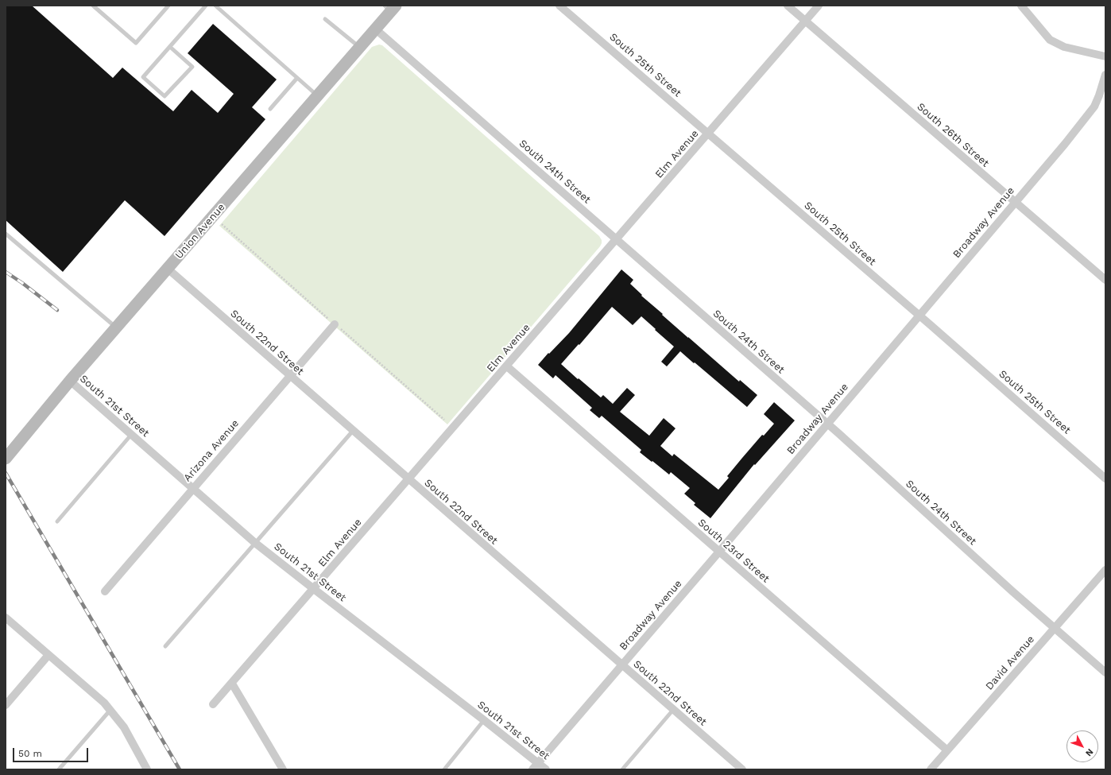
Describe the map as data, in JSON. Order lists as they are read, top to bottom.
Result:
{
  "streets": {
    "street": [
      "South 25th Street",
      "South 26th Street",
      "Elm Avenue",
      "South 24th Street",
      "Broadway Avenue",
      "Union Avenue",
      "South 22nd Street",
      "South 21st Street",
      "Arizona Avenue",
      "South 23rd Street",
      "David Avenue"
    ]
  },
  "crossings": [
    ["South 25th Street", "Elm Avenue"],
    ["South 25th Street", "Broadway Avenue"],
    ["South 26th Street", "Elm Avenue"],
    ["South 26th Street", "Broadway Avenue"],
    ["Elm Avenue", "South 24th Street"],
    ["Elm Avenue", "South 22nd Street"],
    ["Elm Avenue", "South 21st Street"],
    ["Elm Avenue", "South 23rd Street"],
    ["South 24th Street", "Broadway Avenue"],
    ["South 24th Street", "Union Avenue"],
    ["South 24th Street", "David Avenue"],
    ["Broadway Avenue", "South 22nd Street"],
    ["Broadway Avenue", "South 21st Street"],
    ["Broadway Avenue", "South 23rd Street"],
    ["Union Avenue", "South 22nd Street"],
    ["Union Avenue", "South 21st Street"],
    ["South 22nd Street", "Arizona Avenue"],
    ["South 21st Street", "Arizona Avenue"],
    ["South 23rd Street", "David Avenue"]
  ],
  "scale_bar": "50 m",
  "north": "bottom right"
}
